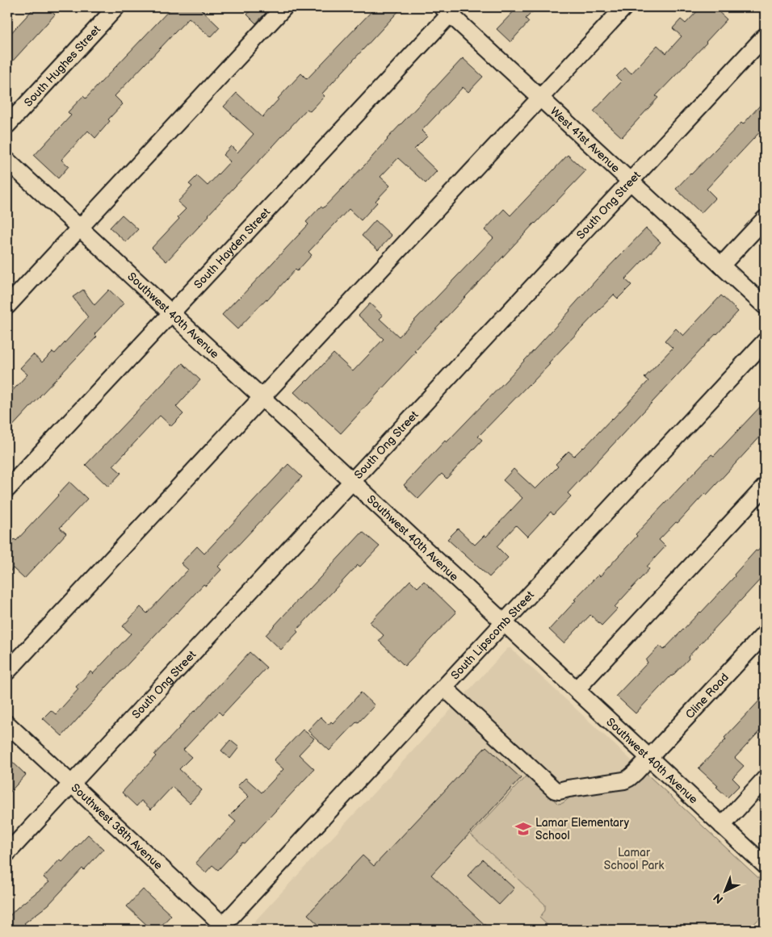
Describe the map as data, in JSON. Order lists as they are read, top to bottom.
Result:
{
  "streets": {
    "street": [
      "South Hughes Street",
      "West 41st Avenue",
      "South Ong Street",
      "South Hayden Street",
      "Southwest 40th Avenue",
      "South Lipscomb Street",
      "Cline Road",
      "Southwest 38th Avenue"
    ]
  },
  "crossings": [
    ["West 41st Avenue", "South Ong Street"],
    ["West 41st Avenue", "South Hayden Street"],
    ["South Ong Street", "Southwest 40th Avenue"],
    ["South Ong Street", "Southwest 38th Avenue"],
    ["South Hayden Street", "Southwest 40th Avenue"],
    ["Southwest 40th Avenue", "South Lipscomb Street"],
    ["Southwest 40th Avenue", "Cline Road"],
    ["South Lipscomb Street", "Cline Road"],
    ["South Lipscomb Street", "Southwest 38th Avenue"]
  ],
  "parks": ["Lamar School Park"],
  "places": {
    "school or university": ["Lamar Elementary School"]
  },
  "north": "bottom left"
}
